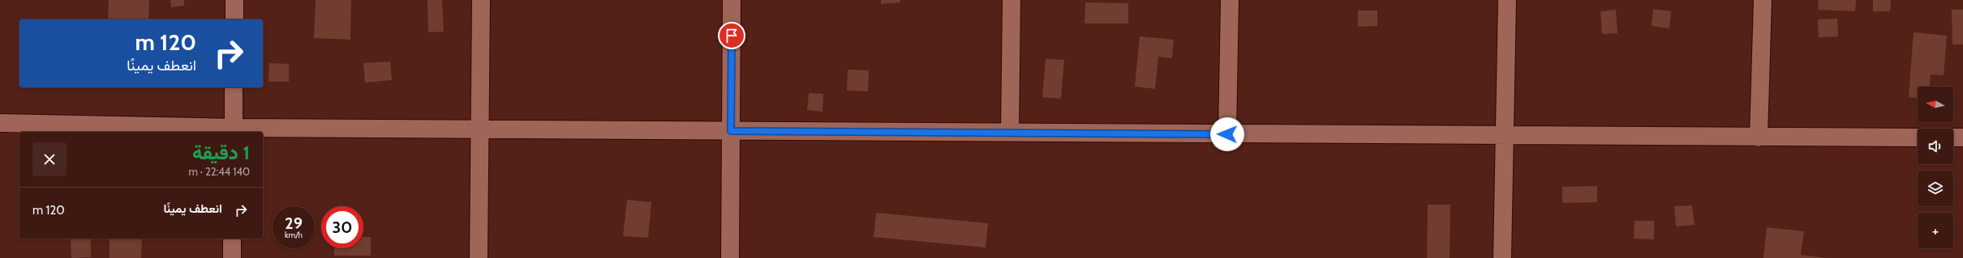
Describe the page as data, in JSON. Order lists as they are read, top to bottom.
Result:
{
  "north": "left",
  "page": {
    "turn": ["120 m", "انعطف يمينًا"],
    "map_buttons": "+",
    "heading": ["1 دقيقة", "140 m · 22:44"],
    "list": [
      {
        "name": "انعطف يمينًا",
        "value": "120 m"
      }
    ],
    "speed": "29 km/h",
    "limit": "30"
  }
}
